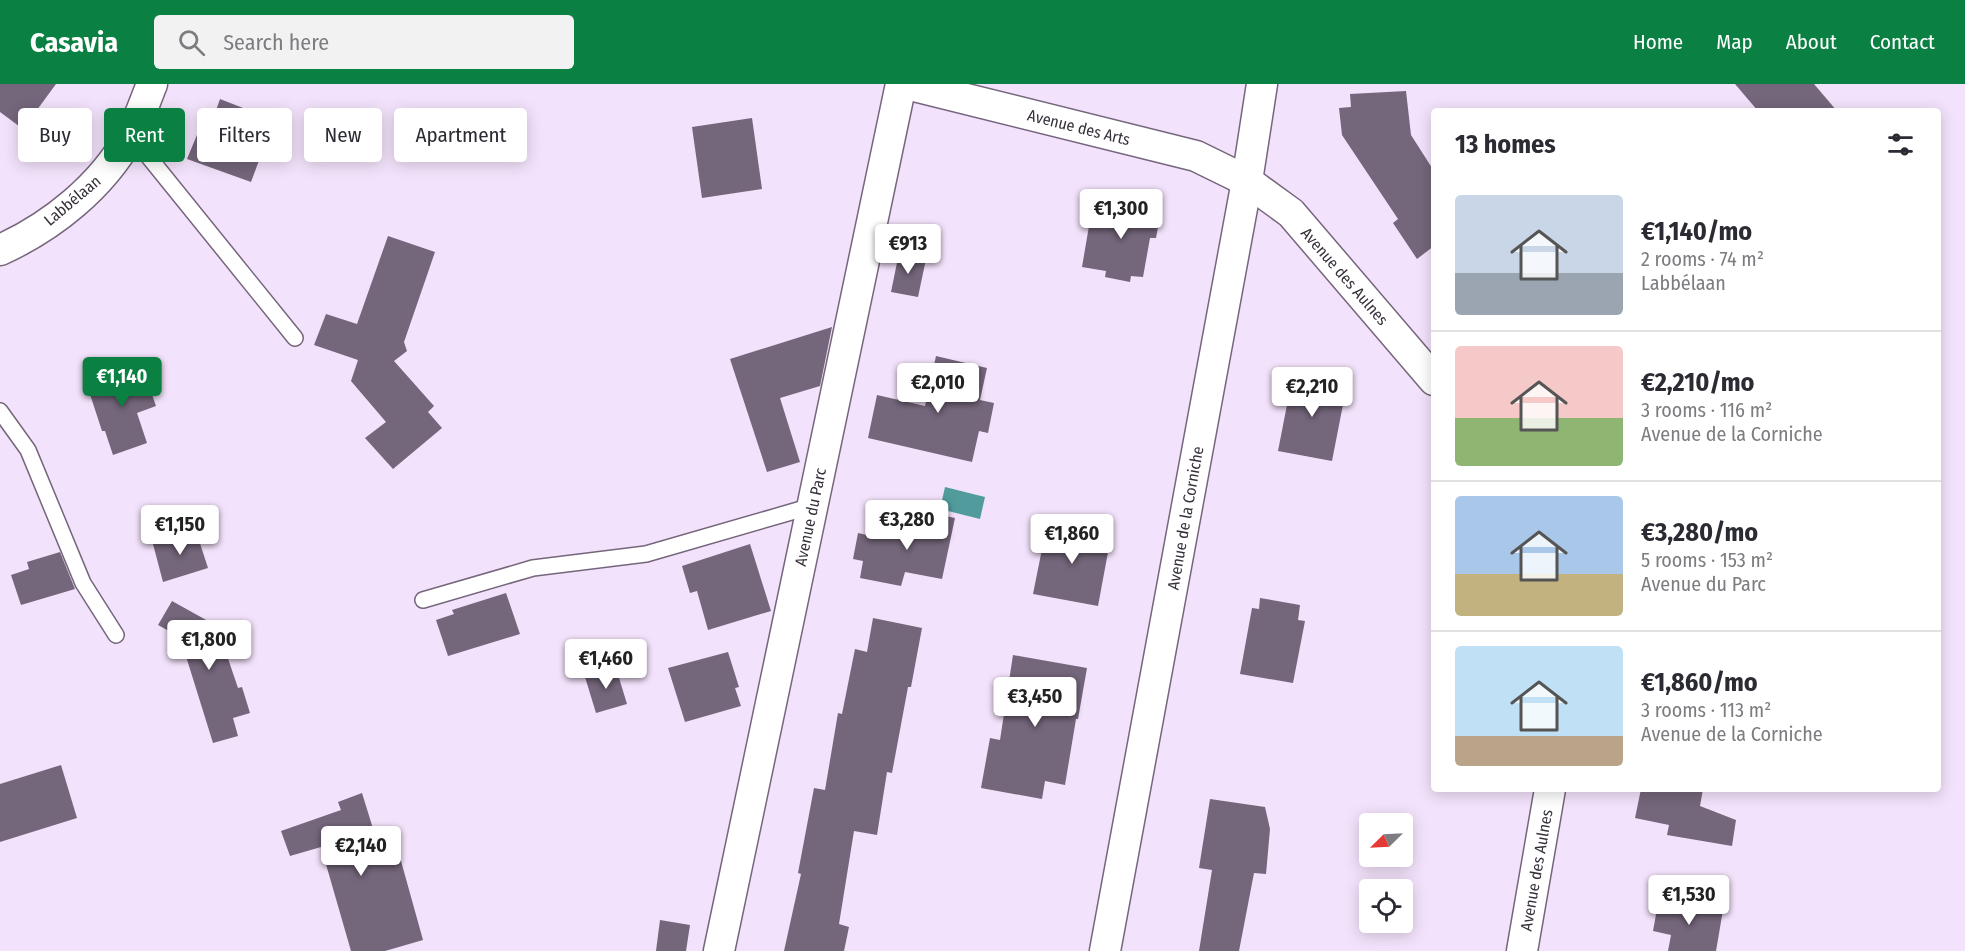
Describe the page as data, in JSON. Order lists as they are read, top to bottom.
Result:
{
  "streets": {
    "street": [
      "Avenue des Arts",
      "Labbélaan",
      "Avenue des Aulnes",
      "Avenue du Parc",
      "Avenue de la Corniche"
    ]
  },
  "crossings": [
    ["Avenue des Arts", "Avenue des Aulnes"],
    ["Avenue des Arts", "Avenue de la Corniche"],
    ["Avenue des Aulnes", "Avenue de la Corniche"]
  ],
  "north": "bottom left",
  "page": {
    "header": "Casavia",
    "search": "Search here",
    "nav": [
      "Home",
      "Map",
      "About",
      "Contact"
    ],
    "chip": [
      "Buy",
      "Rent",
      "Filters",
      "New",
      "Apartment"
    ],
    "heading": "13 homes",
    "list": [
      {
        "name": "€1,140/mo",
        "note": "2 rooms · 74 m² · Labbélaan"
      },
      {
        "name": "€2,210/mo",
        "note": "3 rooms · 116 m² · Avenue de la Corniche"
      },
      {
        "name": "€3,280/mo",
        "note": "5 rooms · 153 m² · Avenue du Parc"
      },
      {
        "name": "€1,860/mo",
        "note": "3 rooms · 113 m² · Avenue de la Corniche"
      }
    ],
    "price": [
      "€1,300",
      "€913",
      "€1,140",
      "€2,010",
      "€2,210",
      "€3,280",
      "€1,150",
      "€1,860",
      "€1,800",
      "€1,460",
      "€3,450",
      "€2,140",
      "€1,530"
    ]
  }
}
